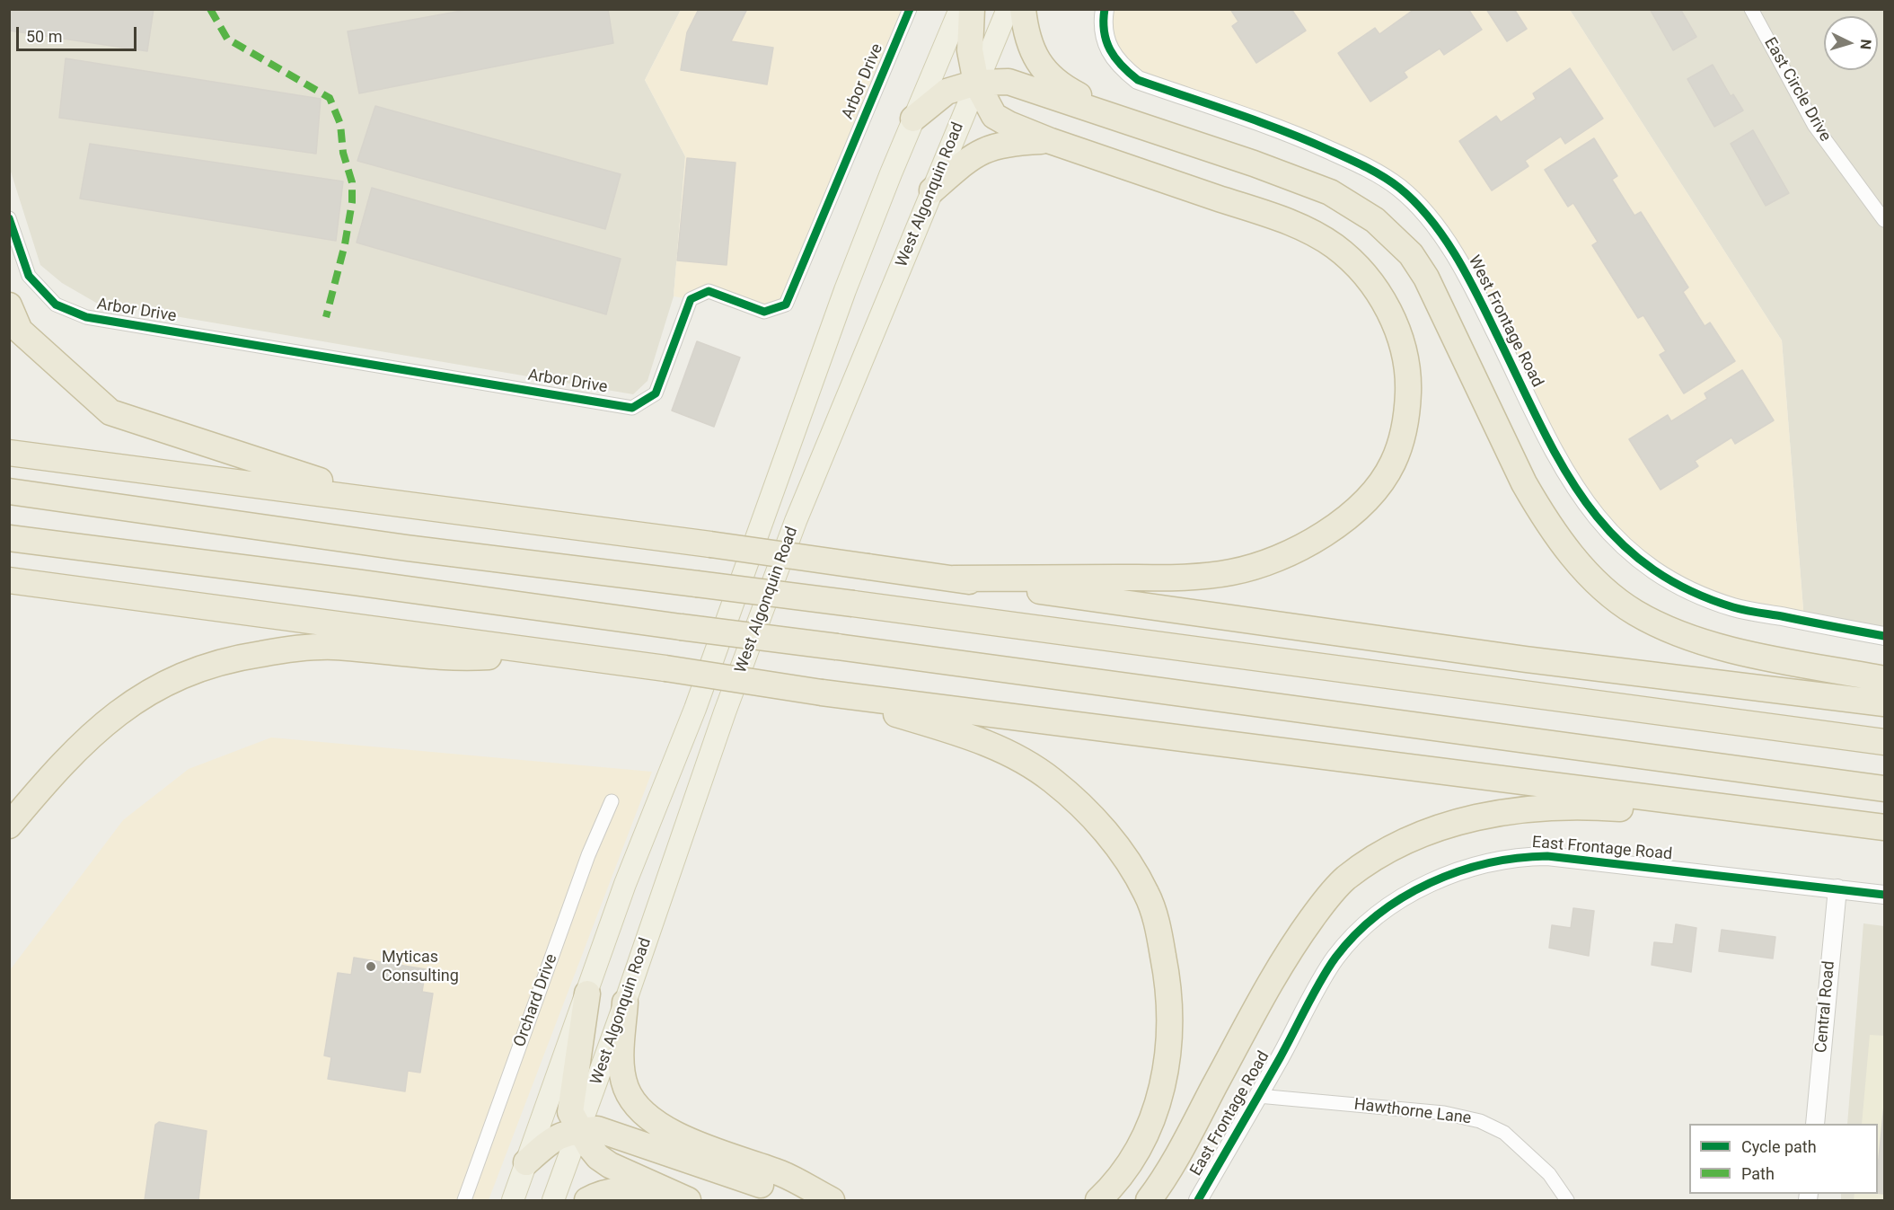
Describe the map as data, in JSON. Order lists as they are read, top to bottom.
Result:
{
  "streets": {
    "main road": ["West Algonquin Road"],
    "street": [
      "Arbor Drive",
      "East Circle Drive",
      "West Frontage Road",
      "East Frontage Road",
      "Orchard Drive",
      "Central Road",
      "Hawthorne Lane"
    ]
  },
  "crossings": [
    ["East Frontage Road", "Central Road"],
    ["East Frontage Road", "Hawthorne Lane"]
  ],
  "places": ["Myticas Consulting"],
  "legend": ["Cycle path", "Path"],
  "scale_bar": "50 m",
  "north": "right"
}
